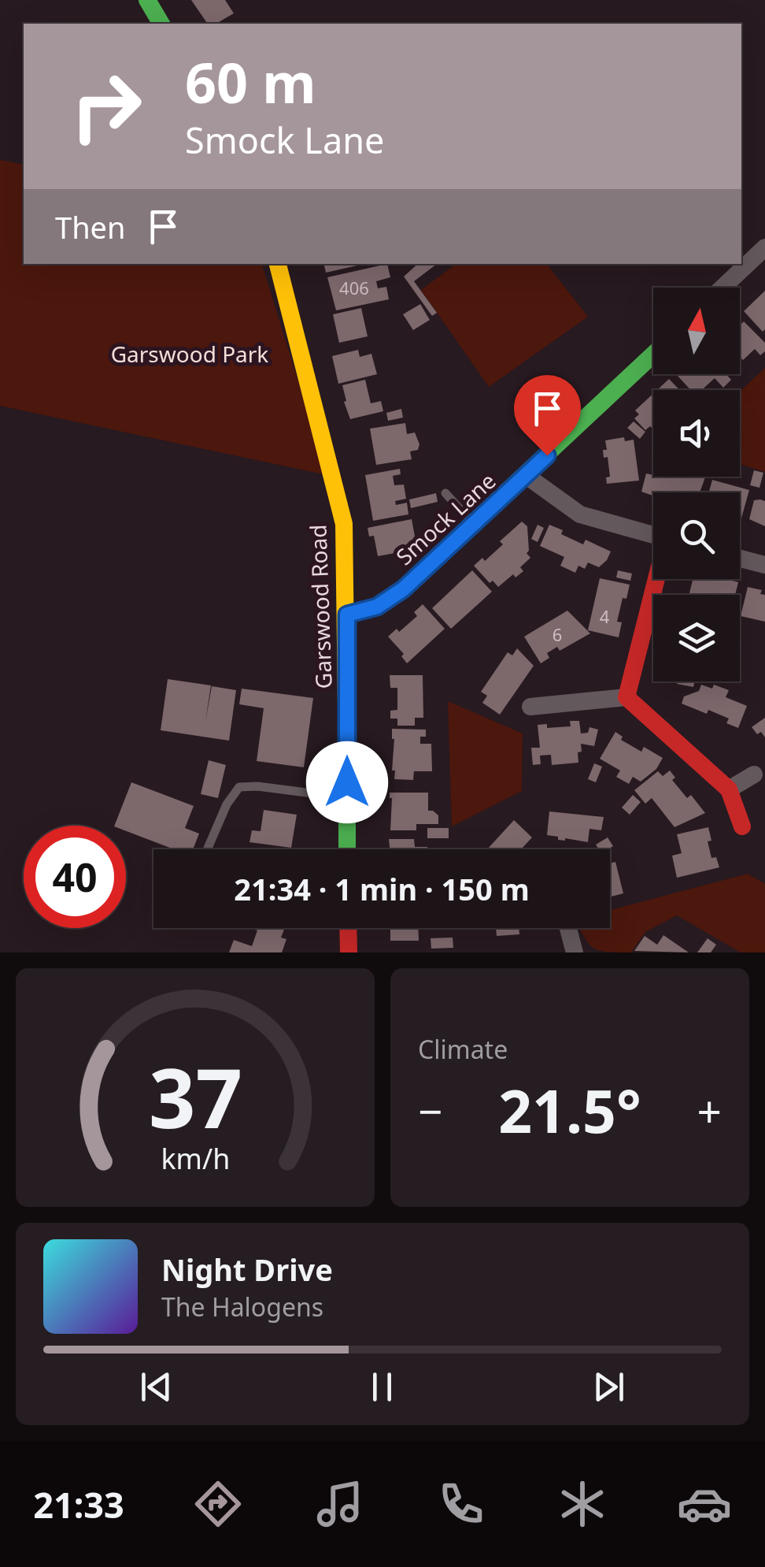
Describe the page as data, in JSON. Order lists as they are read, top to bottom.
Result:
{
  "streets": {
    "street": ["Smock Lane", "Garswood Road"]
  },
  "crossings": [
    ["Smock Lane", "Garswood Road"]
  ],
  "parks": ["Garswood Park"],
  "house_numbers": ["406", "4", "6"],
  "north": "top",
  "page": {
    "turn": ["60 m", "Smock Lane"],
    "then": "Then",
    "limit": "40",
    "trip": "21:34 · 1 min · 150 m",
    "tile": "Climate",
    "heat": ["−", "21.5°", "+"],
    "song": ["Night Drive", "The Halogens"],
    "tabs": "21:33",
    "gauge": ["37", "km/h"]
  }
}
